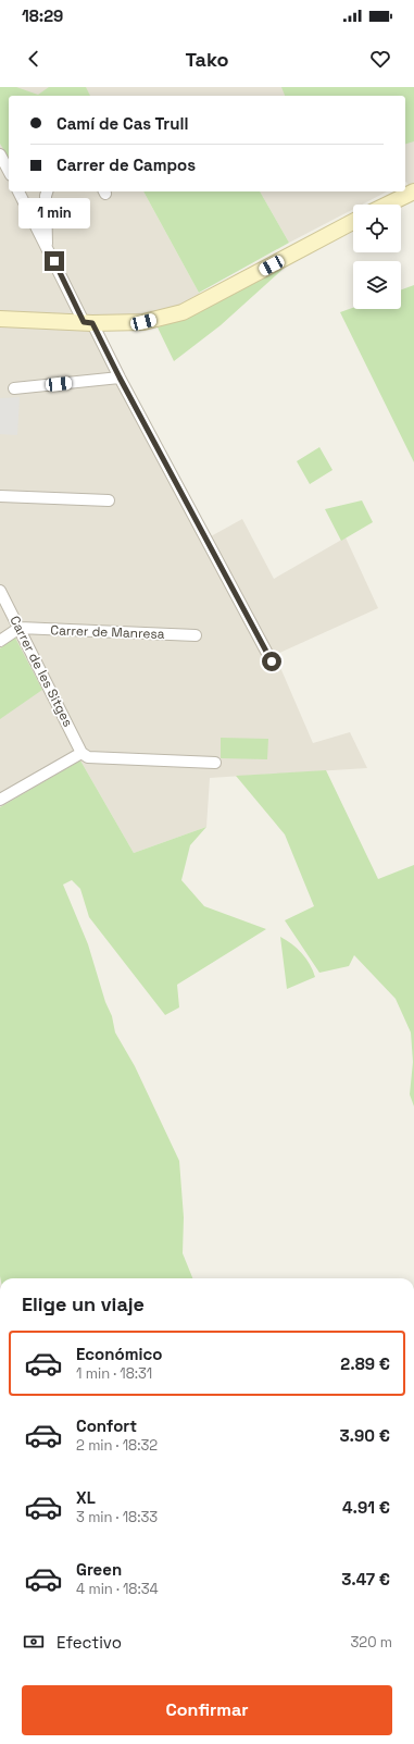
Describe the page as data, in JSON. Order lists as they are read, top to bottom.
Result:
{
  "streets": {
    "street": ["Carrer de Manresa", "Carrer de les Sitges"]
  },
  "crossings": [
    ["Carrer de Manresa", "Carrer de les Sitges"]
  ],
  "page": {
    "status": "18:29",
    "header": "Tako",
    "banner": ["Camí de Cas Trull", "Carrer de Campos"],
    "bubble": "1 min",
    "heading": "Elige un viaje",
    "list": [
      {
        "name": "Económico",
        "note": "1 min · 18:31",
        "value": "2.89 €"
      },
      {
        "name": "Confort",
        "note": "2 min · 18:32",
        "value": "3.90 €"
      },
      {
        "name": "XL",
        "note": "3 min · 18:33",
        "value": "4.91 €"
      },
      {
        "name": "Green",
        "note": "4 min · 18:34",
        "value": "3.47 €"
      }
    ],
    "pay": ["Efectivo", "320 m"],
    "buttons": "Confirmar"
  }
}
